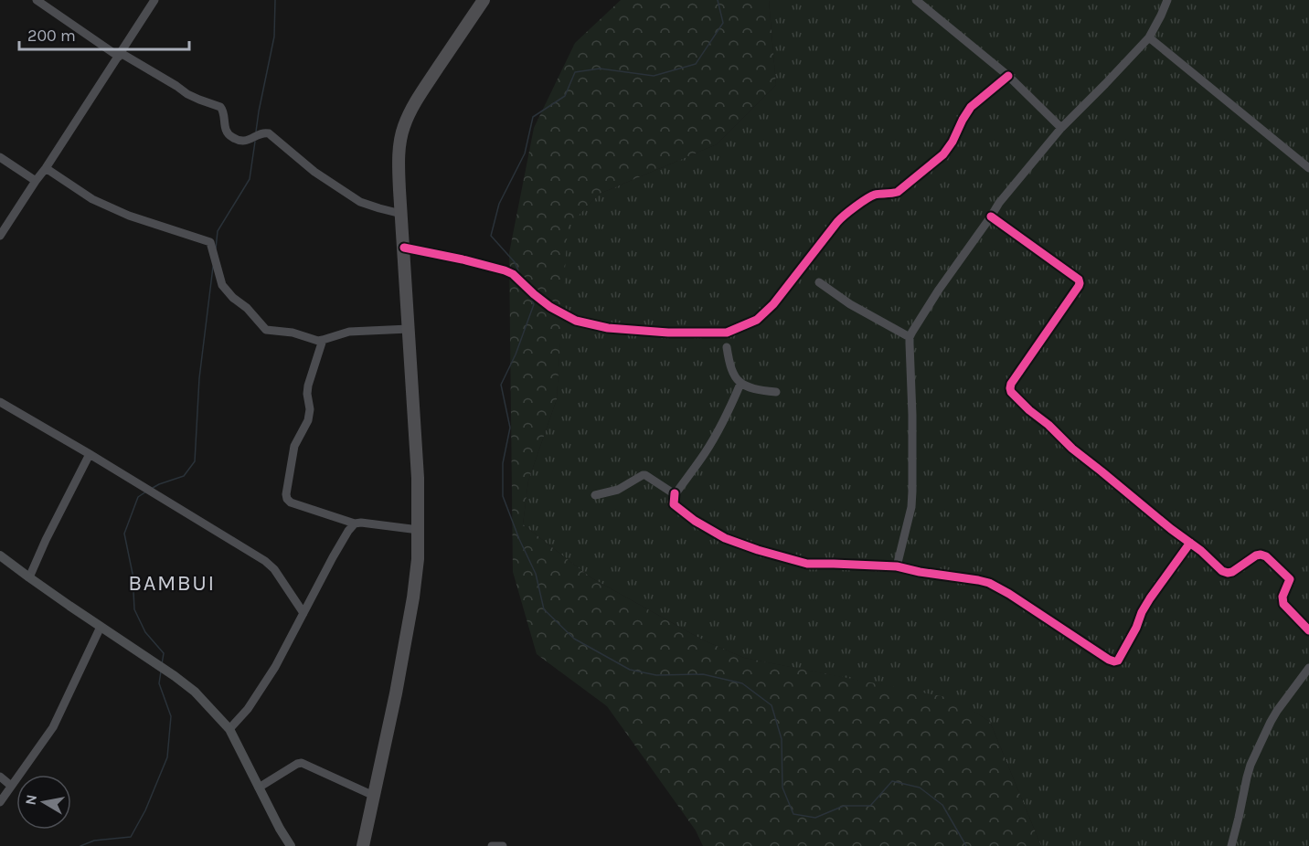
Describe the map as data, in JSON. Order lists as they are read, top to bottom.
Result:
{
  "districts": ["BAMBUI"],
  "scale_bar": "200 m",
  "north": "left"
}
